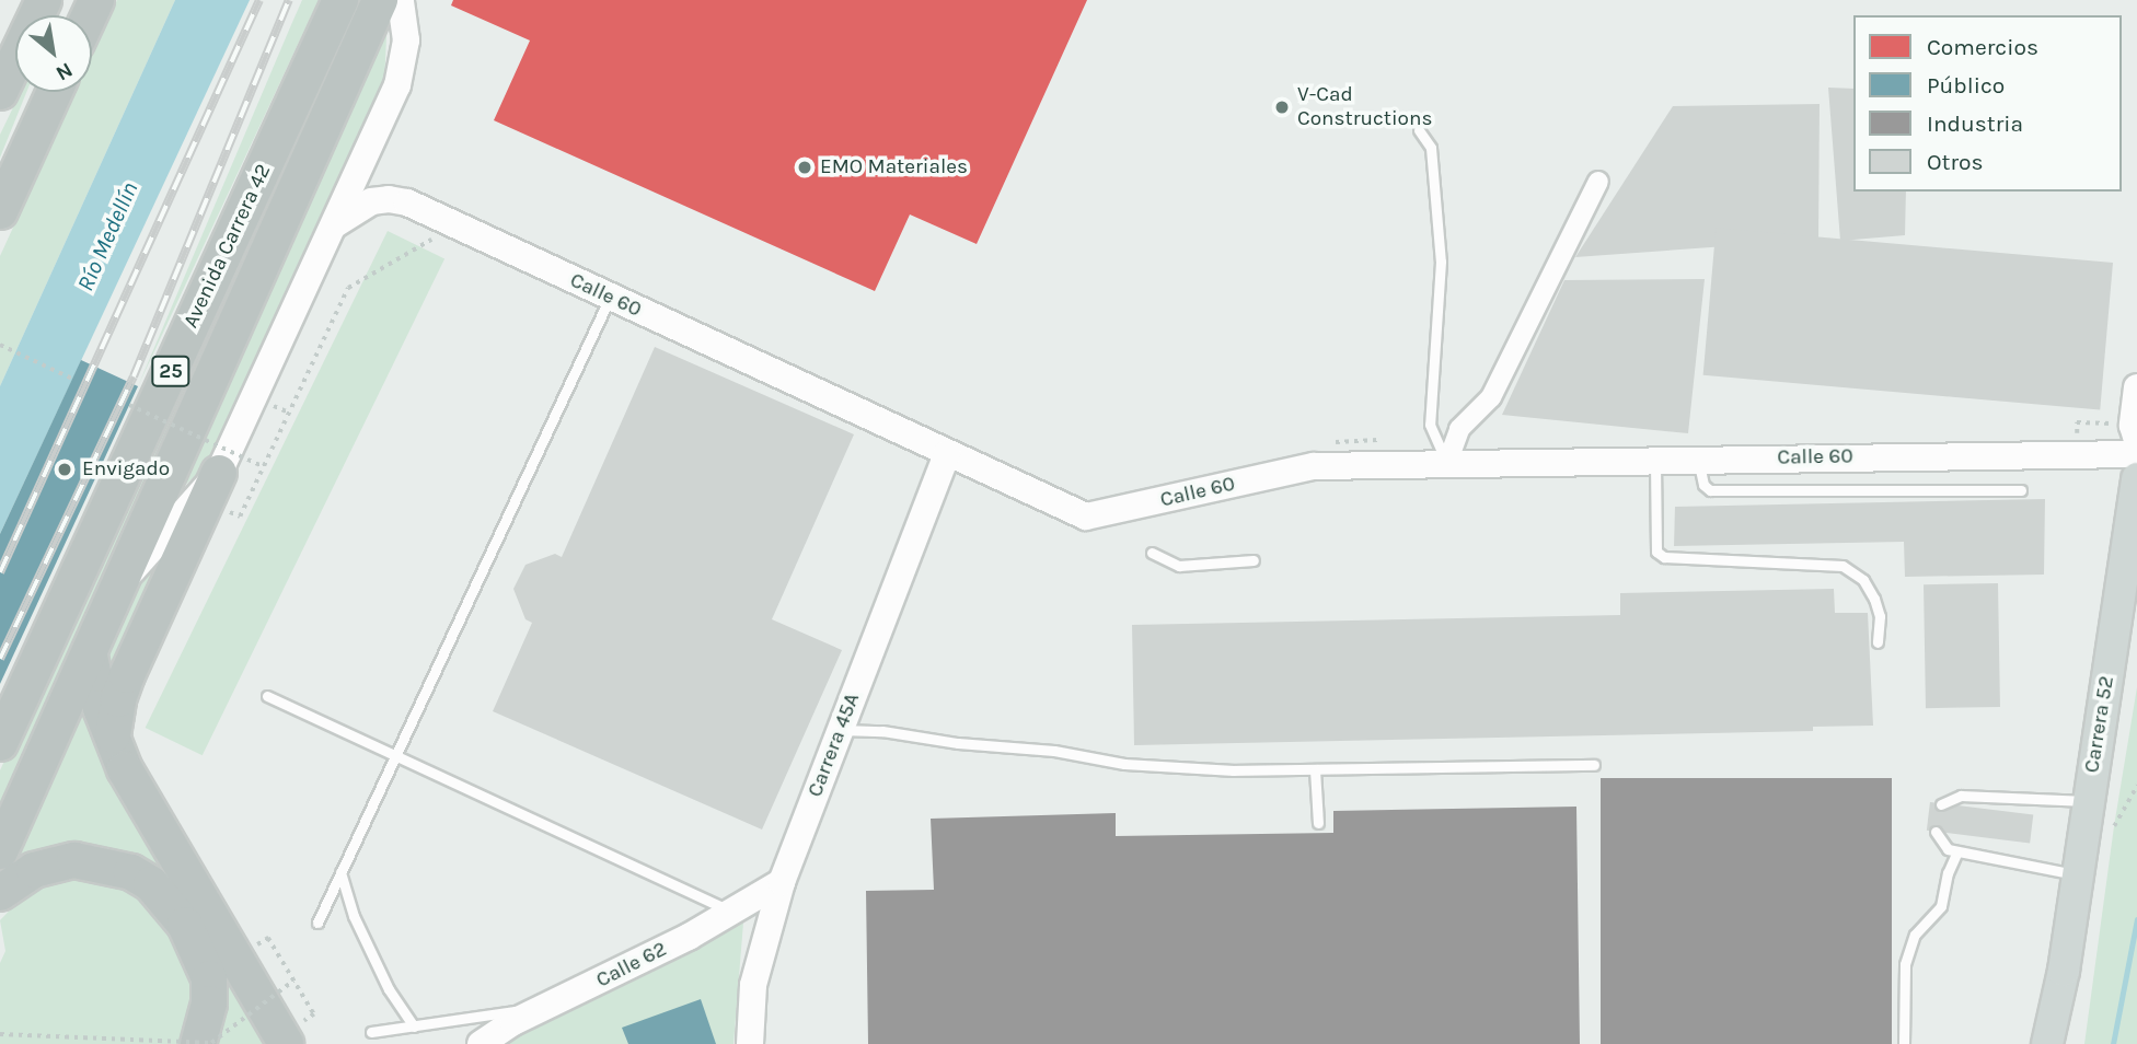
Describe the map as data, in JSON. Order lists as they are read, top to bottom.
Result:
{
  "streets": {
    "highway": ["Avenida Carrera 42", "25"],
    "main road": ["Carrera 52"],
    "street": ["Calle 60", "Carrera 45A", "Calle 62"]
  },
  "crossings": [
    ["Avenida Carrera 42", "Calle 60"],
    ["Calle 60", "Carrera 45A"],
    ["Carrera 45A", "Calle 62"]
  ],
  "water": ["Río Medellín"],
  "places": ["V-Cad Constructions", "EMO Materiales", "Envigado"],
  "legend": [
    "Comercios",
    "Público",
    "Industria",
    "Otros"
  ],
  "north": "bottom right"
}
